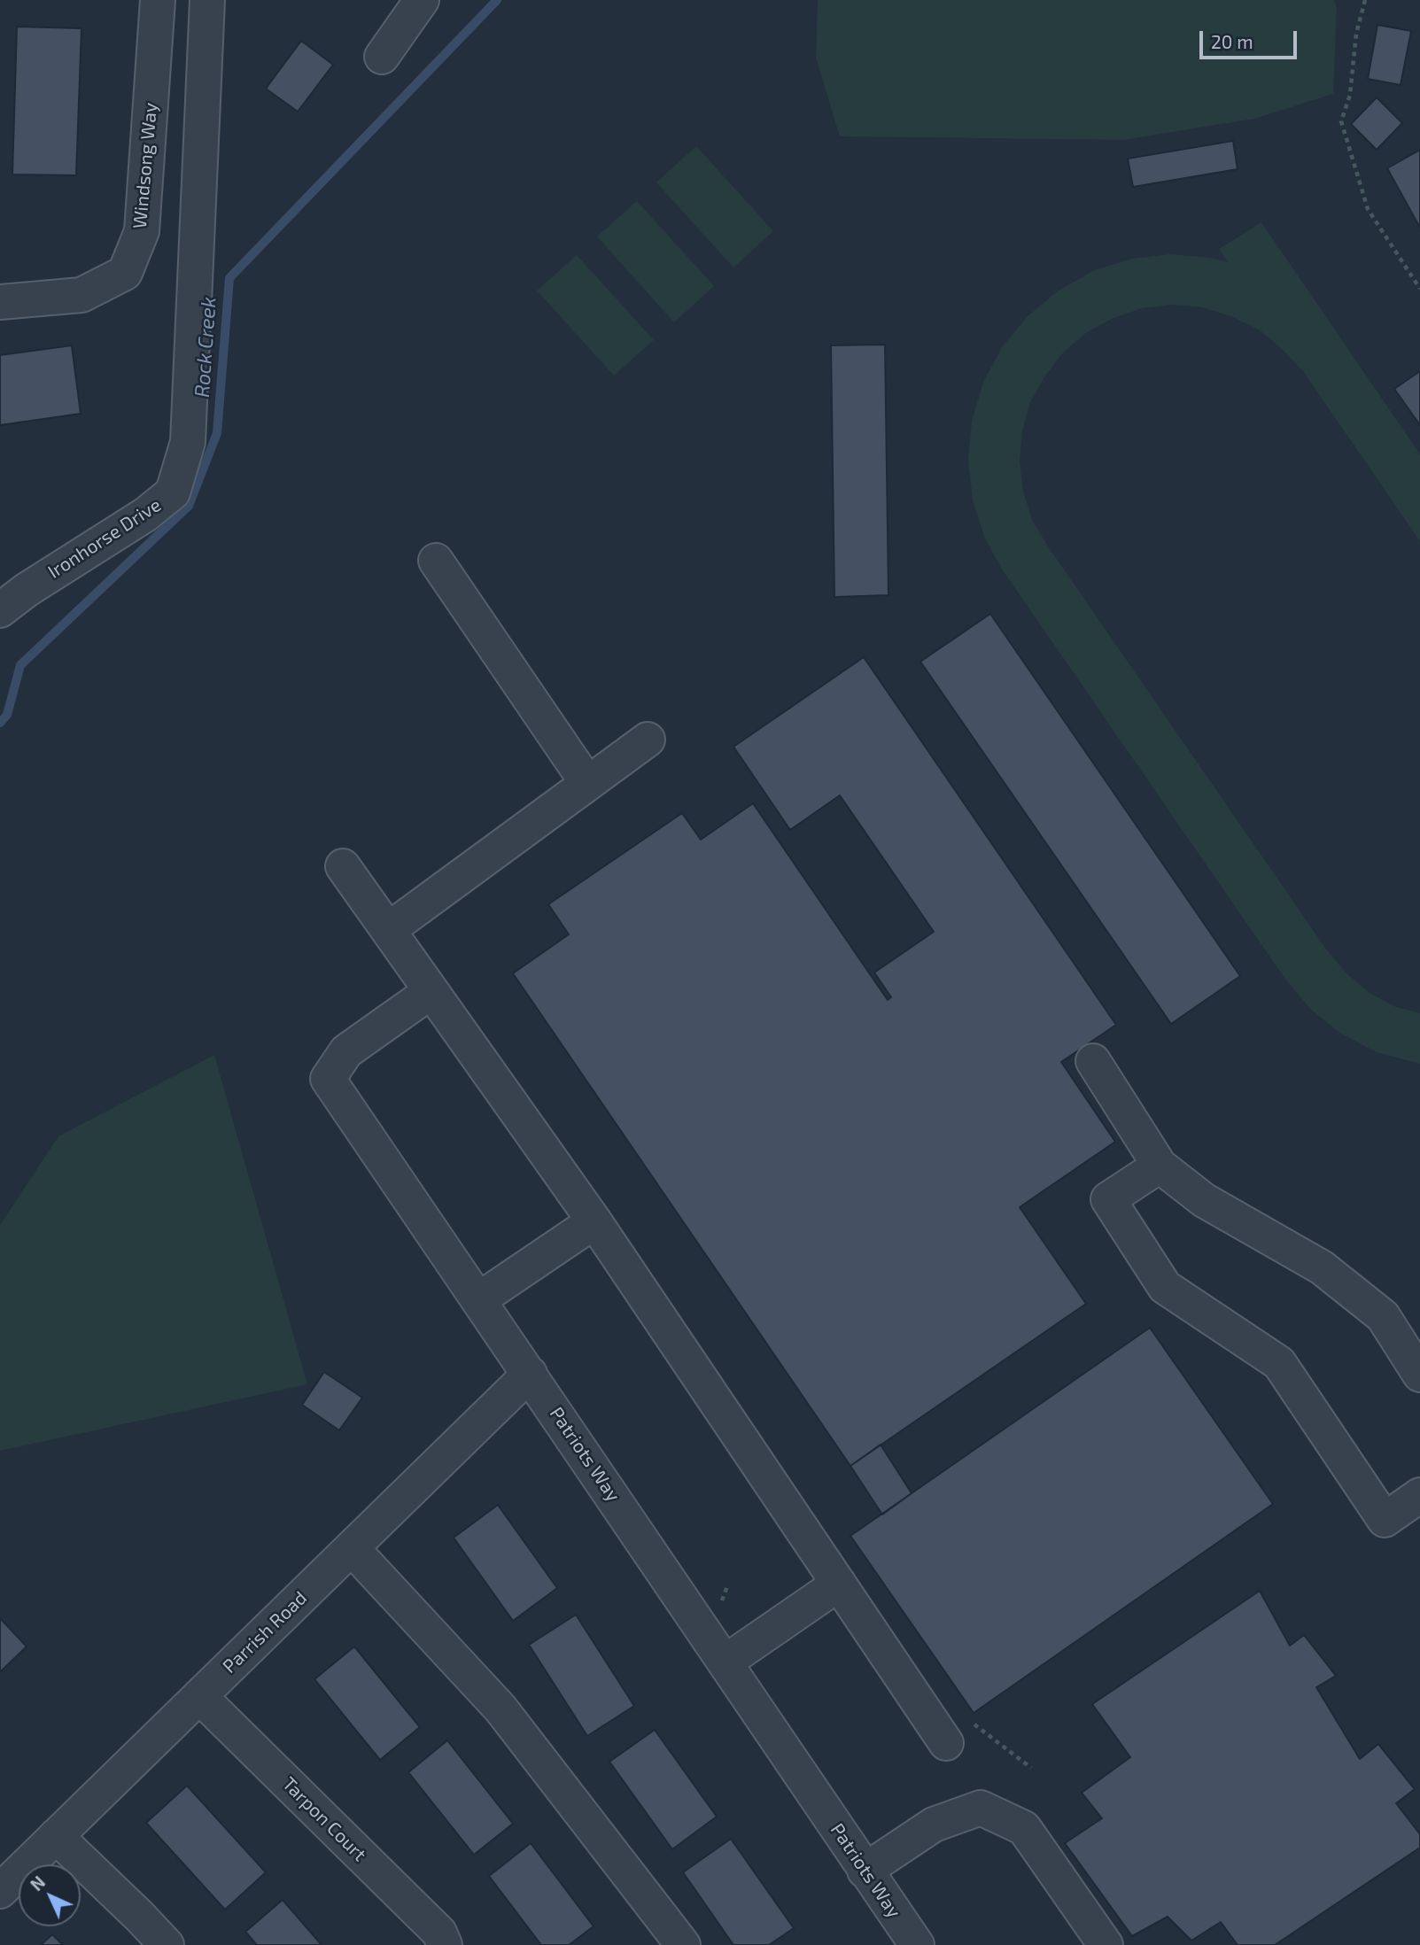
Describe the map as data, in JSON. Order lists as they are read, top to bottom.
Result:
{
  "streets": {
    "street": [
      "Windsong Way",
      "Ironhorse Drive",
      "Patriots Way",
      "Parrish Road",
      "Tarpon Court"
    ]
  },
  "crossings": [
    ["Patriots Way", "Parrish Road"],
    ["Parrish Road", "Tarpon Court"]
  ],
  "water": ["Rock Creek"],
  "scale_bar": "20 m",
  "north": "top left"
}
